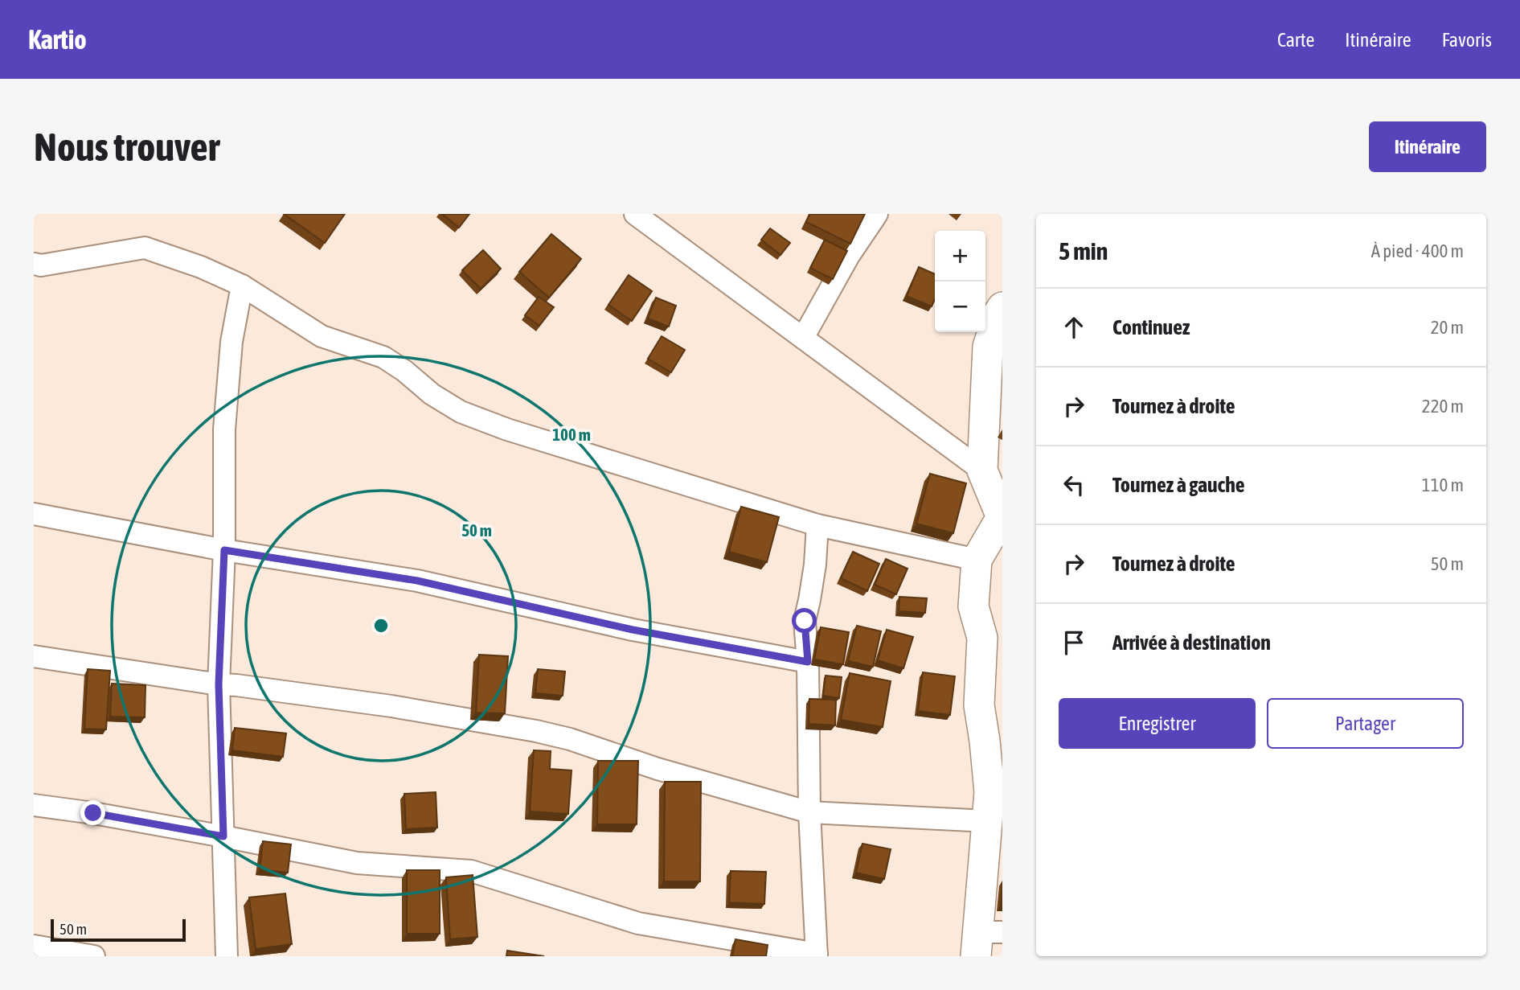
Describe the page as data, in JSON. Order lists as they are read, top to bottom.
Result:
{
  "scale_bar": "50 m",
  "page": {
    "header": "Kartio",
    "nav": ["Carte", "Itinéraire", "Favoris"],
    "buttons": [
      "Itinéraire",
      ["Enregistrer", "Partager"]
    ],
    "title": "Nous trouver",
    "heading": ["5 min", "À pied · 400 m"],
    "map_buttons": ["+", "−"],
    "list": [
      ["Continuez", "20 m"],
      ["Tournez à droite", "220 m"],
      ["Tournez à gauche", "110 m"],
      ["Tournez à droite", "50 m"],
      "Arrivée à destination"
    ],
    "scale": "50 m"
  },
  "rings": ["100 m", "50 m"]
}
